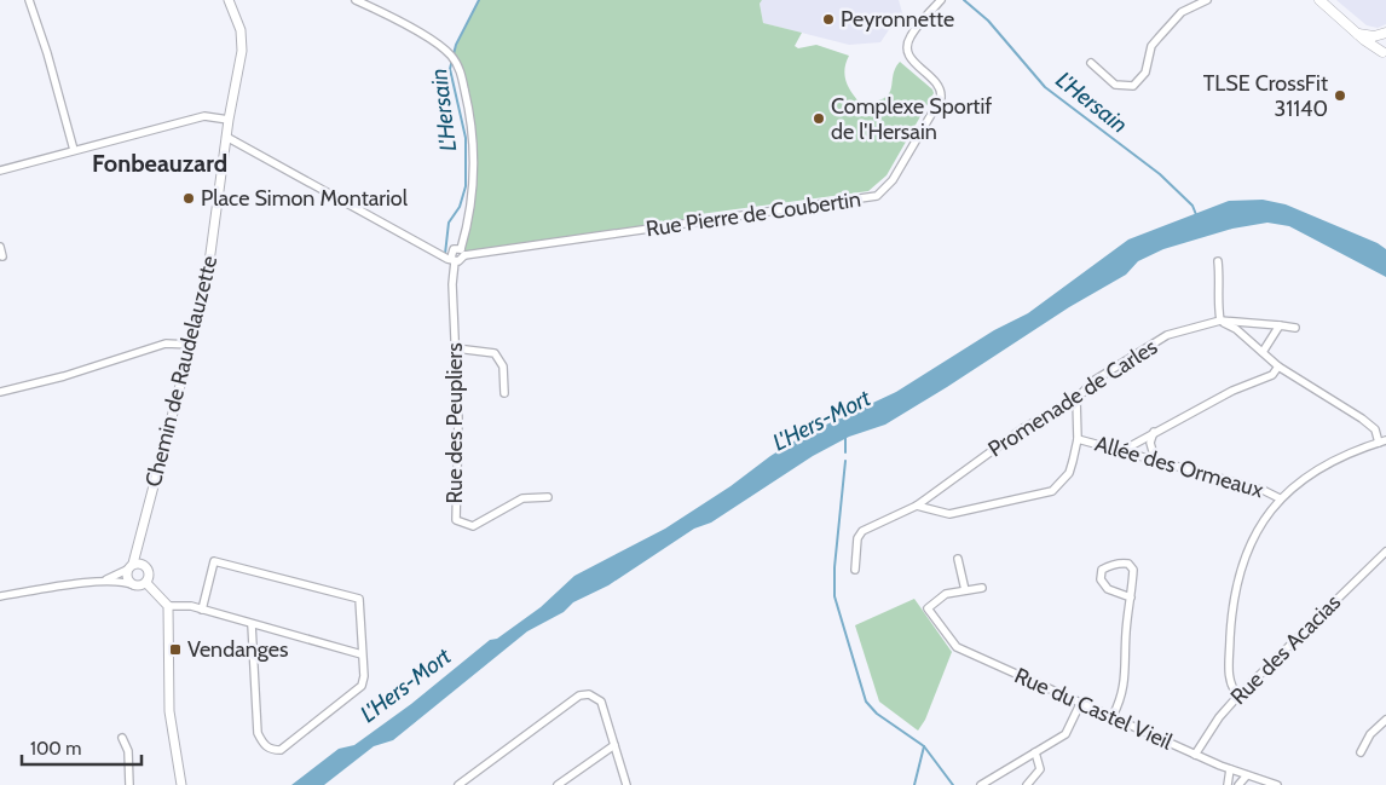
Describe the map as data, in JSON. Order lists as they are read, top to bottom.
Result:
{
  "streets": {
    "street": [
      "Rue Pierre de Coubertin",
      "Chemin de Raudelauzette",
      "Promenade de Carles",
      "Rue des Peupliers",
      "Allée des Ormeaux",
      "Rue des Acacias",
      "Rue du Castel Vieil"
    ]
  },
  "crossings": [
    ["Rue des Acacias", "Rue du Castel Vieil"]
  ],
  "districts": ["Fonbeauzard"],
  "water": ["L'Hersain", "L'Hers-Mort"],
  "places": {
    "other": [
      "Peyronnette",
      "TLSE CrossFit 31140",
      "Complexe Sportif de l'Hersain",
      "Place Simon Montariol"
    ],
    "transit": ["Vendanges"]
  },
  "scale_bar": "100 m"
}
